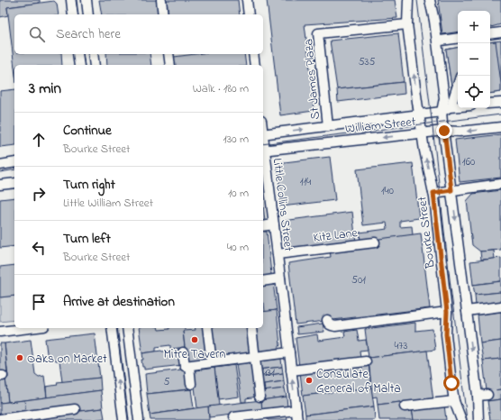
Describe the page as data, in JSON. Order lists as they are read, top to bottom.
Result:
{
  "streets": {
    "street": [
      "St James Plaza",
      "William Street",
      "Little Collins Street",
      "Bourke Street",
      "Kitz Lane"
    ]
  },
  "crossings": [
    ["St James Plaza", "William Street"],
    ["St James Plaza", "Bourke Street"],
    ["William Street", "Little Collins Street"],
    ["William Street", "Bourke Street"],
    ["Little Collins Street", "Kitz Lane"]
  ],
  "places": ["Mitre Tavern", "Oaks on Market", "Consulate General of Malta"],
  "house_numbers": [
    "535",
    "160",
    "114",
    "140",
    "501",
    "473",
    "431",
    "5"
  ],
  "page": {
    "map_buttons": ["+", "−"],
    "search": "Search here",
    "heading": ["3 min", "Walk · 180 m"],
    "list": [
      ["Continue", "Bourke Street", "130 m"],
      ["Turn right", "Little William Street", "10 m"],
      ["Turn left", "Bourke Street", "40 m"],
      "Arrive at destination"
    ]
  }
}
